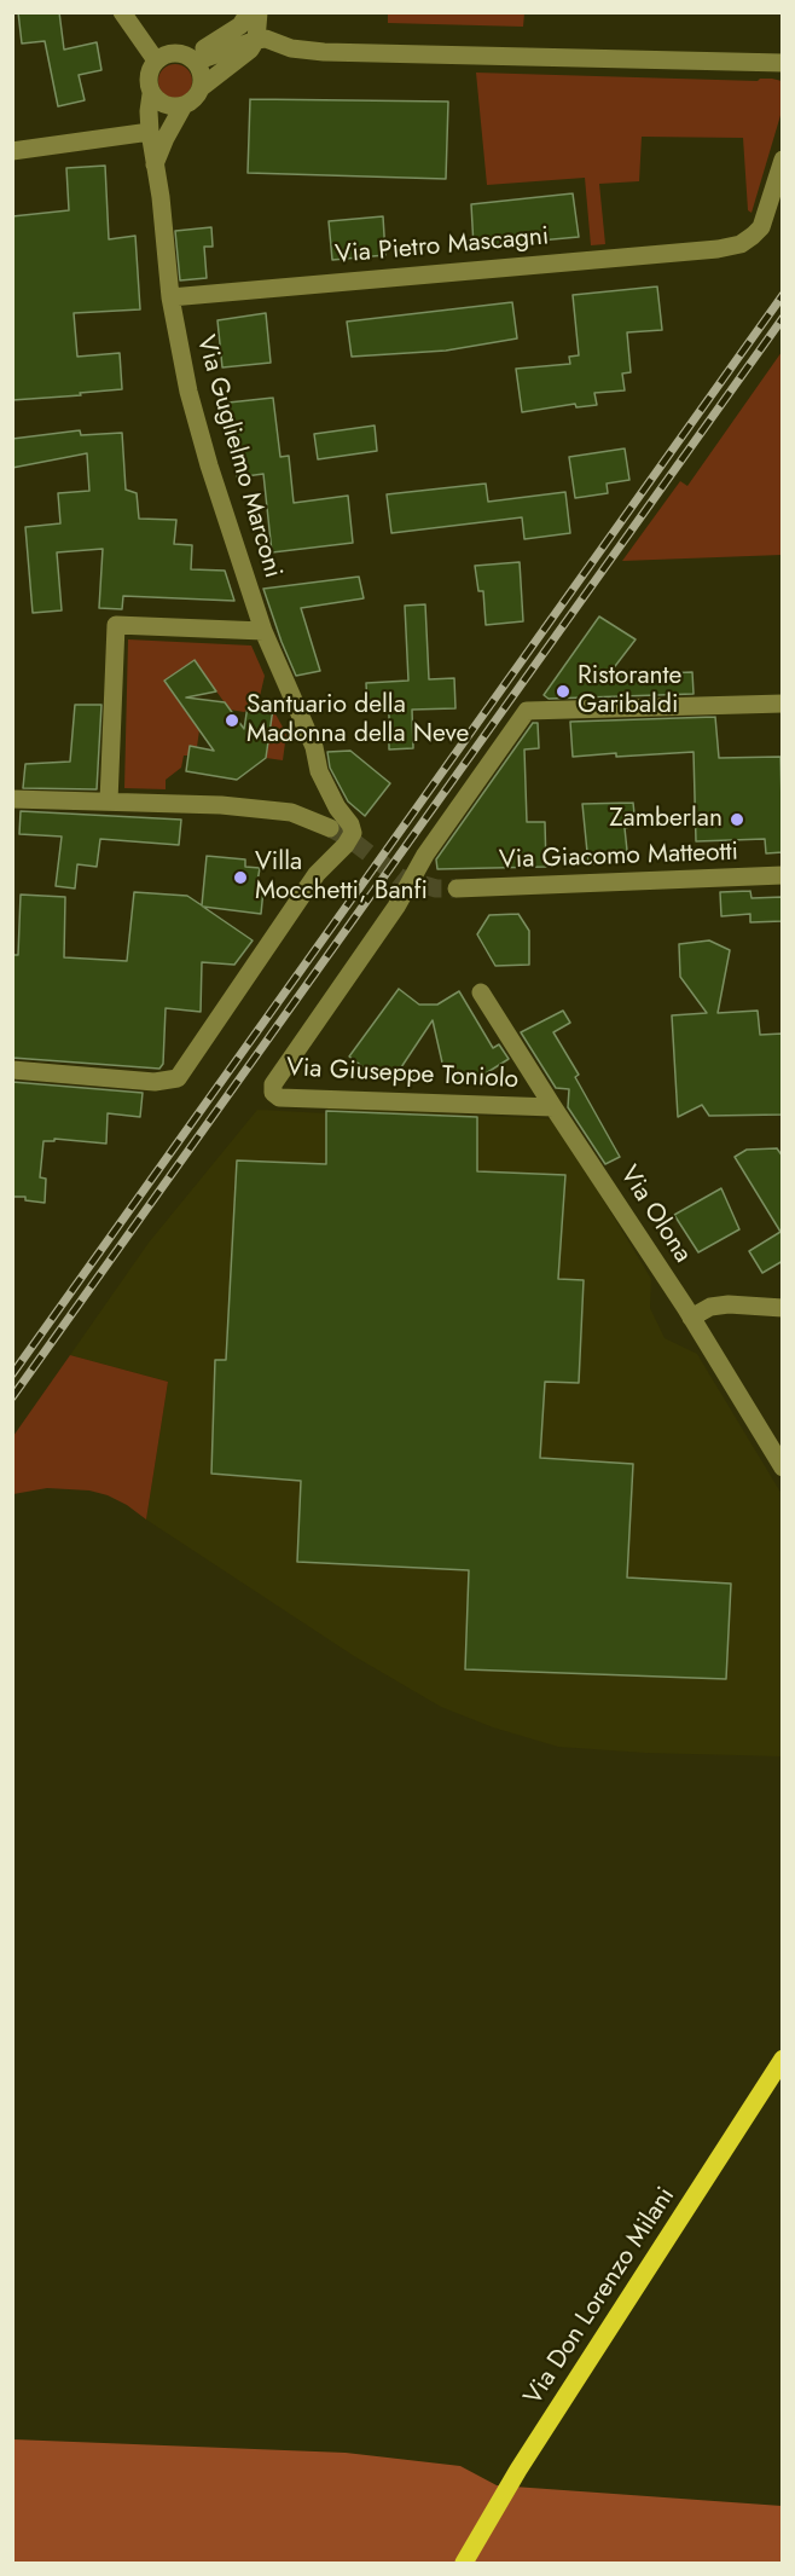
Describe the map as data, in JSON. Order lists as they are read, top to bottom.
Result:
{
  "streets": {
    "main road": ["Via Don Lorenzo Milani"],
    "street": [
      "Via Pietro Mascagni",
      "Via Guglielmo Marconi",
      "Via Giacomo Matteotti",
      "Via Giuseppe Toniolo",
      "Via Olona"
    ]
  },
  "crossings": [
    ["Via Pietro Mascagni", "Via Guglielmo Marconi"],
    ["Via Giuseppe Toniolo", "Via Olona"]
  ],
  "places": [
    "Ristorante Garibaldi",
    "Santuario della Madonna della Neve",
    "Zamberlan",
    "Villa Mocchetti, Banfi"
  ]
}
